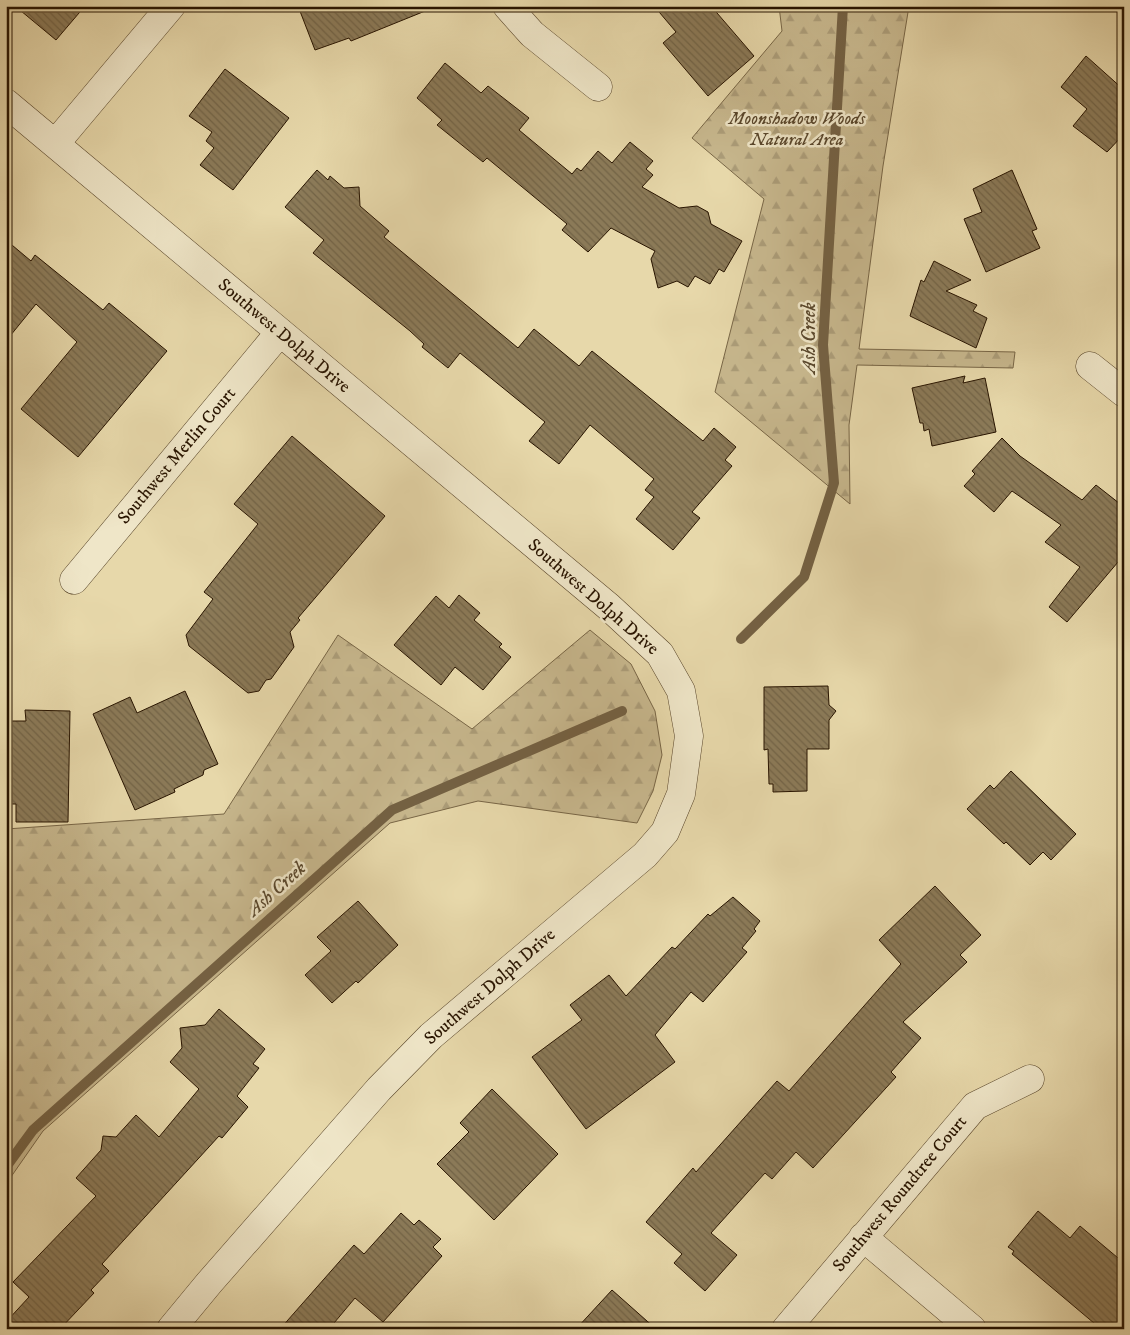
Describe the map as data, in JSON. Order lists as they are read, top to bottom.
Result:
{
  "streets": {
    "street": ["Southwest Dolph Drive", "Southwest Merlin Court", "Southwest Roundtree Court"]
  },
  "crossings": [
    ["Southwest Dolph Drive", "Southwest Merlin Court"]
  ],
  "water": ["Ash Creek"],
  "parks": ["Moonshadow Woods Natural Area"]
}
